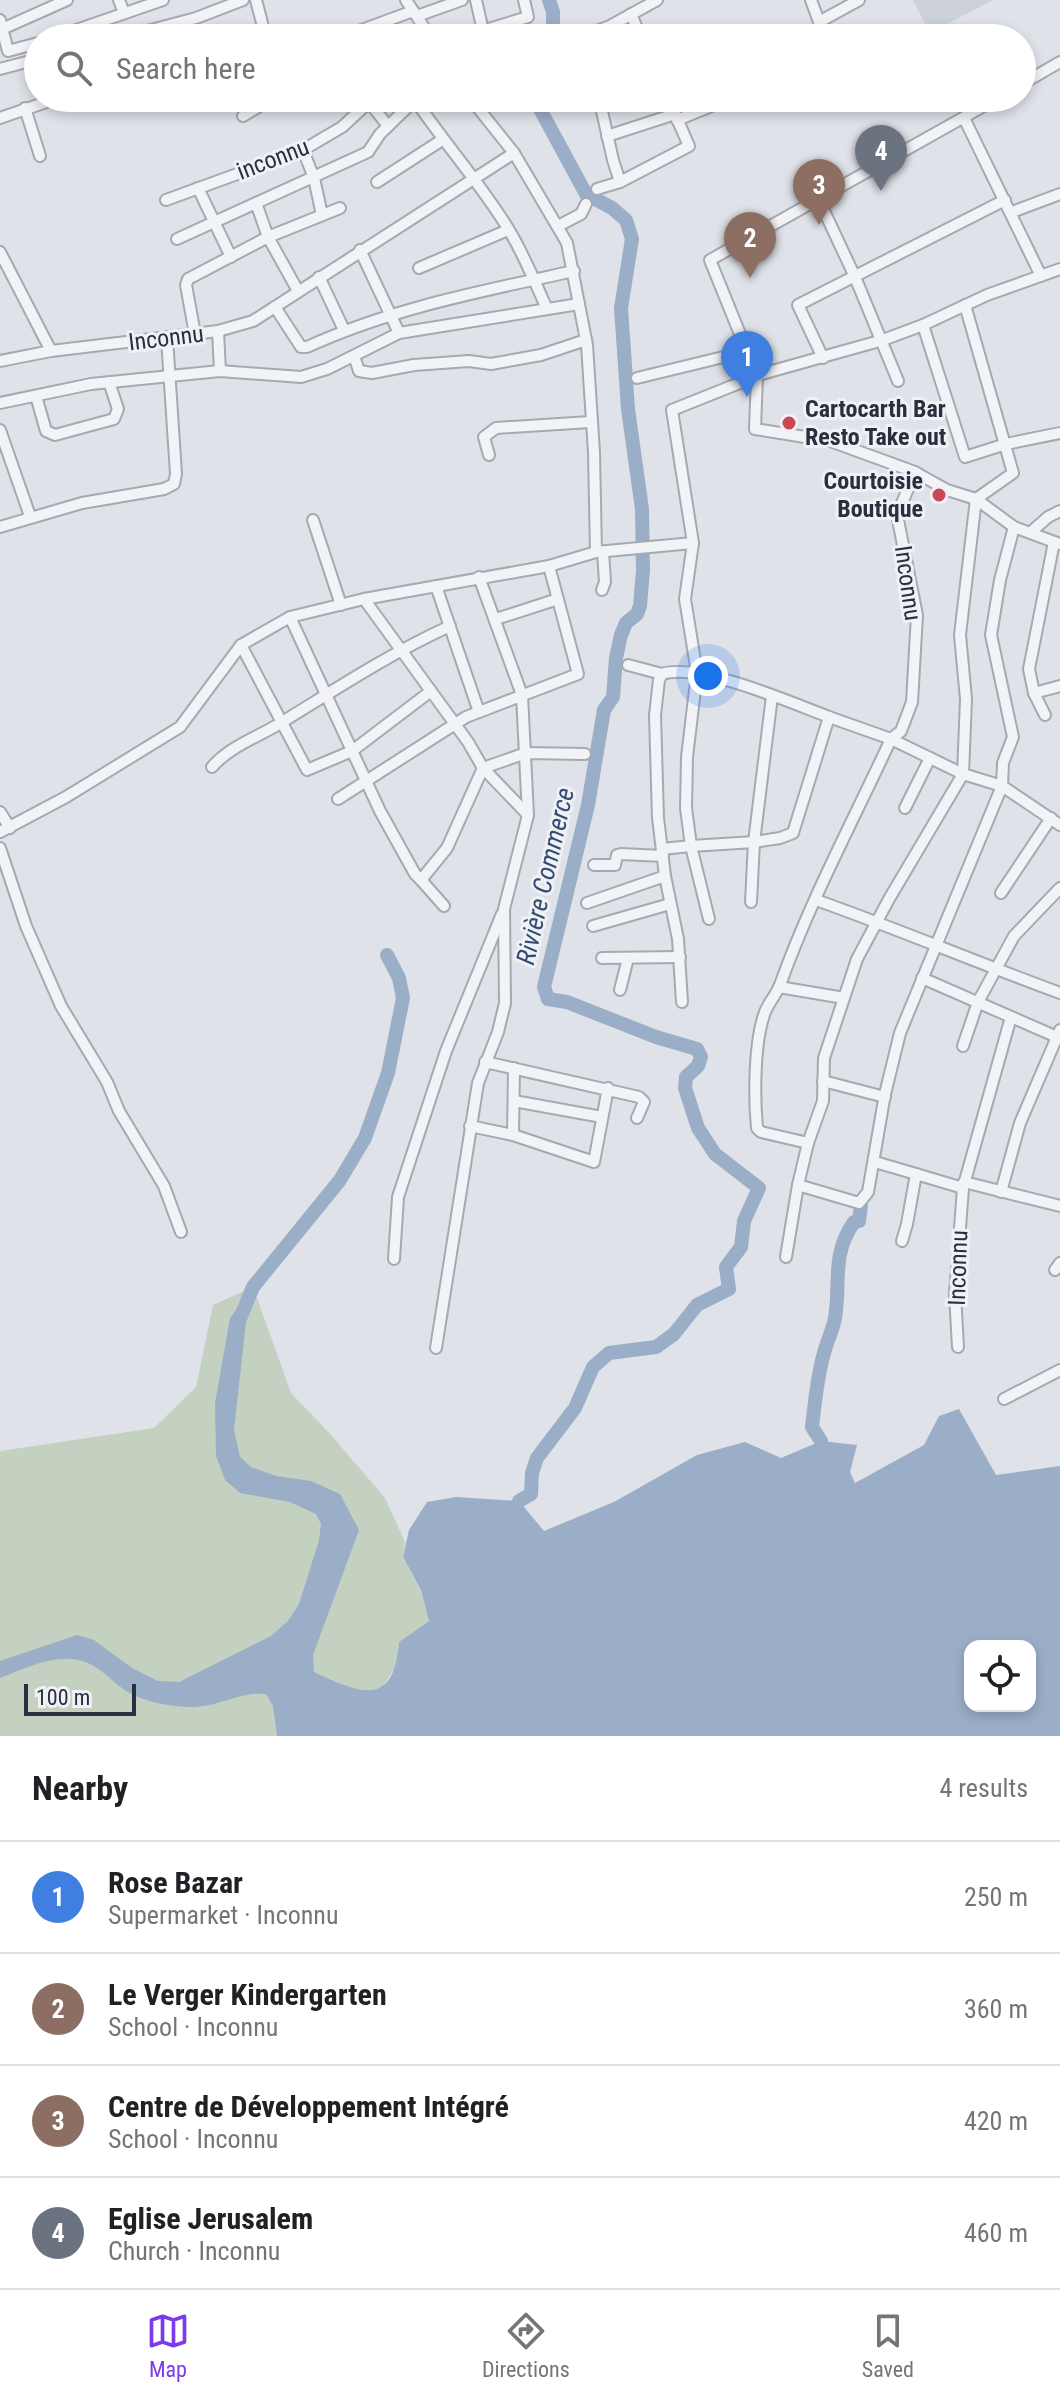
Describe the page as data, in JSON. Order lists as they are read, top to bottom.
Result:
{
  "streets": {
    "street": ["inconnu", "Inconnu"]
  },
  "crossings": [
    ["inconnu", "Inconnu"]
  ],
  "water": ["Rivière Commerce"],
  "places": ["Cartocarth Bar Resto Take out", "Courtoisie Boutique"],
  "scale_bar": "100 m",
  "page": {
    "search": "Search here",
    "pins": [
      "4",
      "3",
      "2",
      "1"
    ],
    "scale": "100 m",
    "heading": ["Nearby", "4 results"],
    "list": [
      {
        "mark": "1",
        "name": "Rose Bazar",
        "note": "Supermarket · Inconnu",
        "value": "250 m"
      },
      {
        "mark": "2",
        "name": "Le Verger Kindergarten",
        "note": "School · Inconnu",
        "value": "360 m"
      },
      {
        "mark": "3",
        "name": "Centre de Développement Intégré",
        "note": "School · Inconnu",
        "value": "420 m"
      },
      {
        "mark": "4",
        "name": "Eglise Jerusalem",
        "note": "Church · Inconnu",
        "value": "460 m"
      }
    ],
    "nav": ["Map", "Directions", "Saved"]
  }
}
